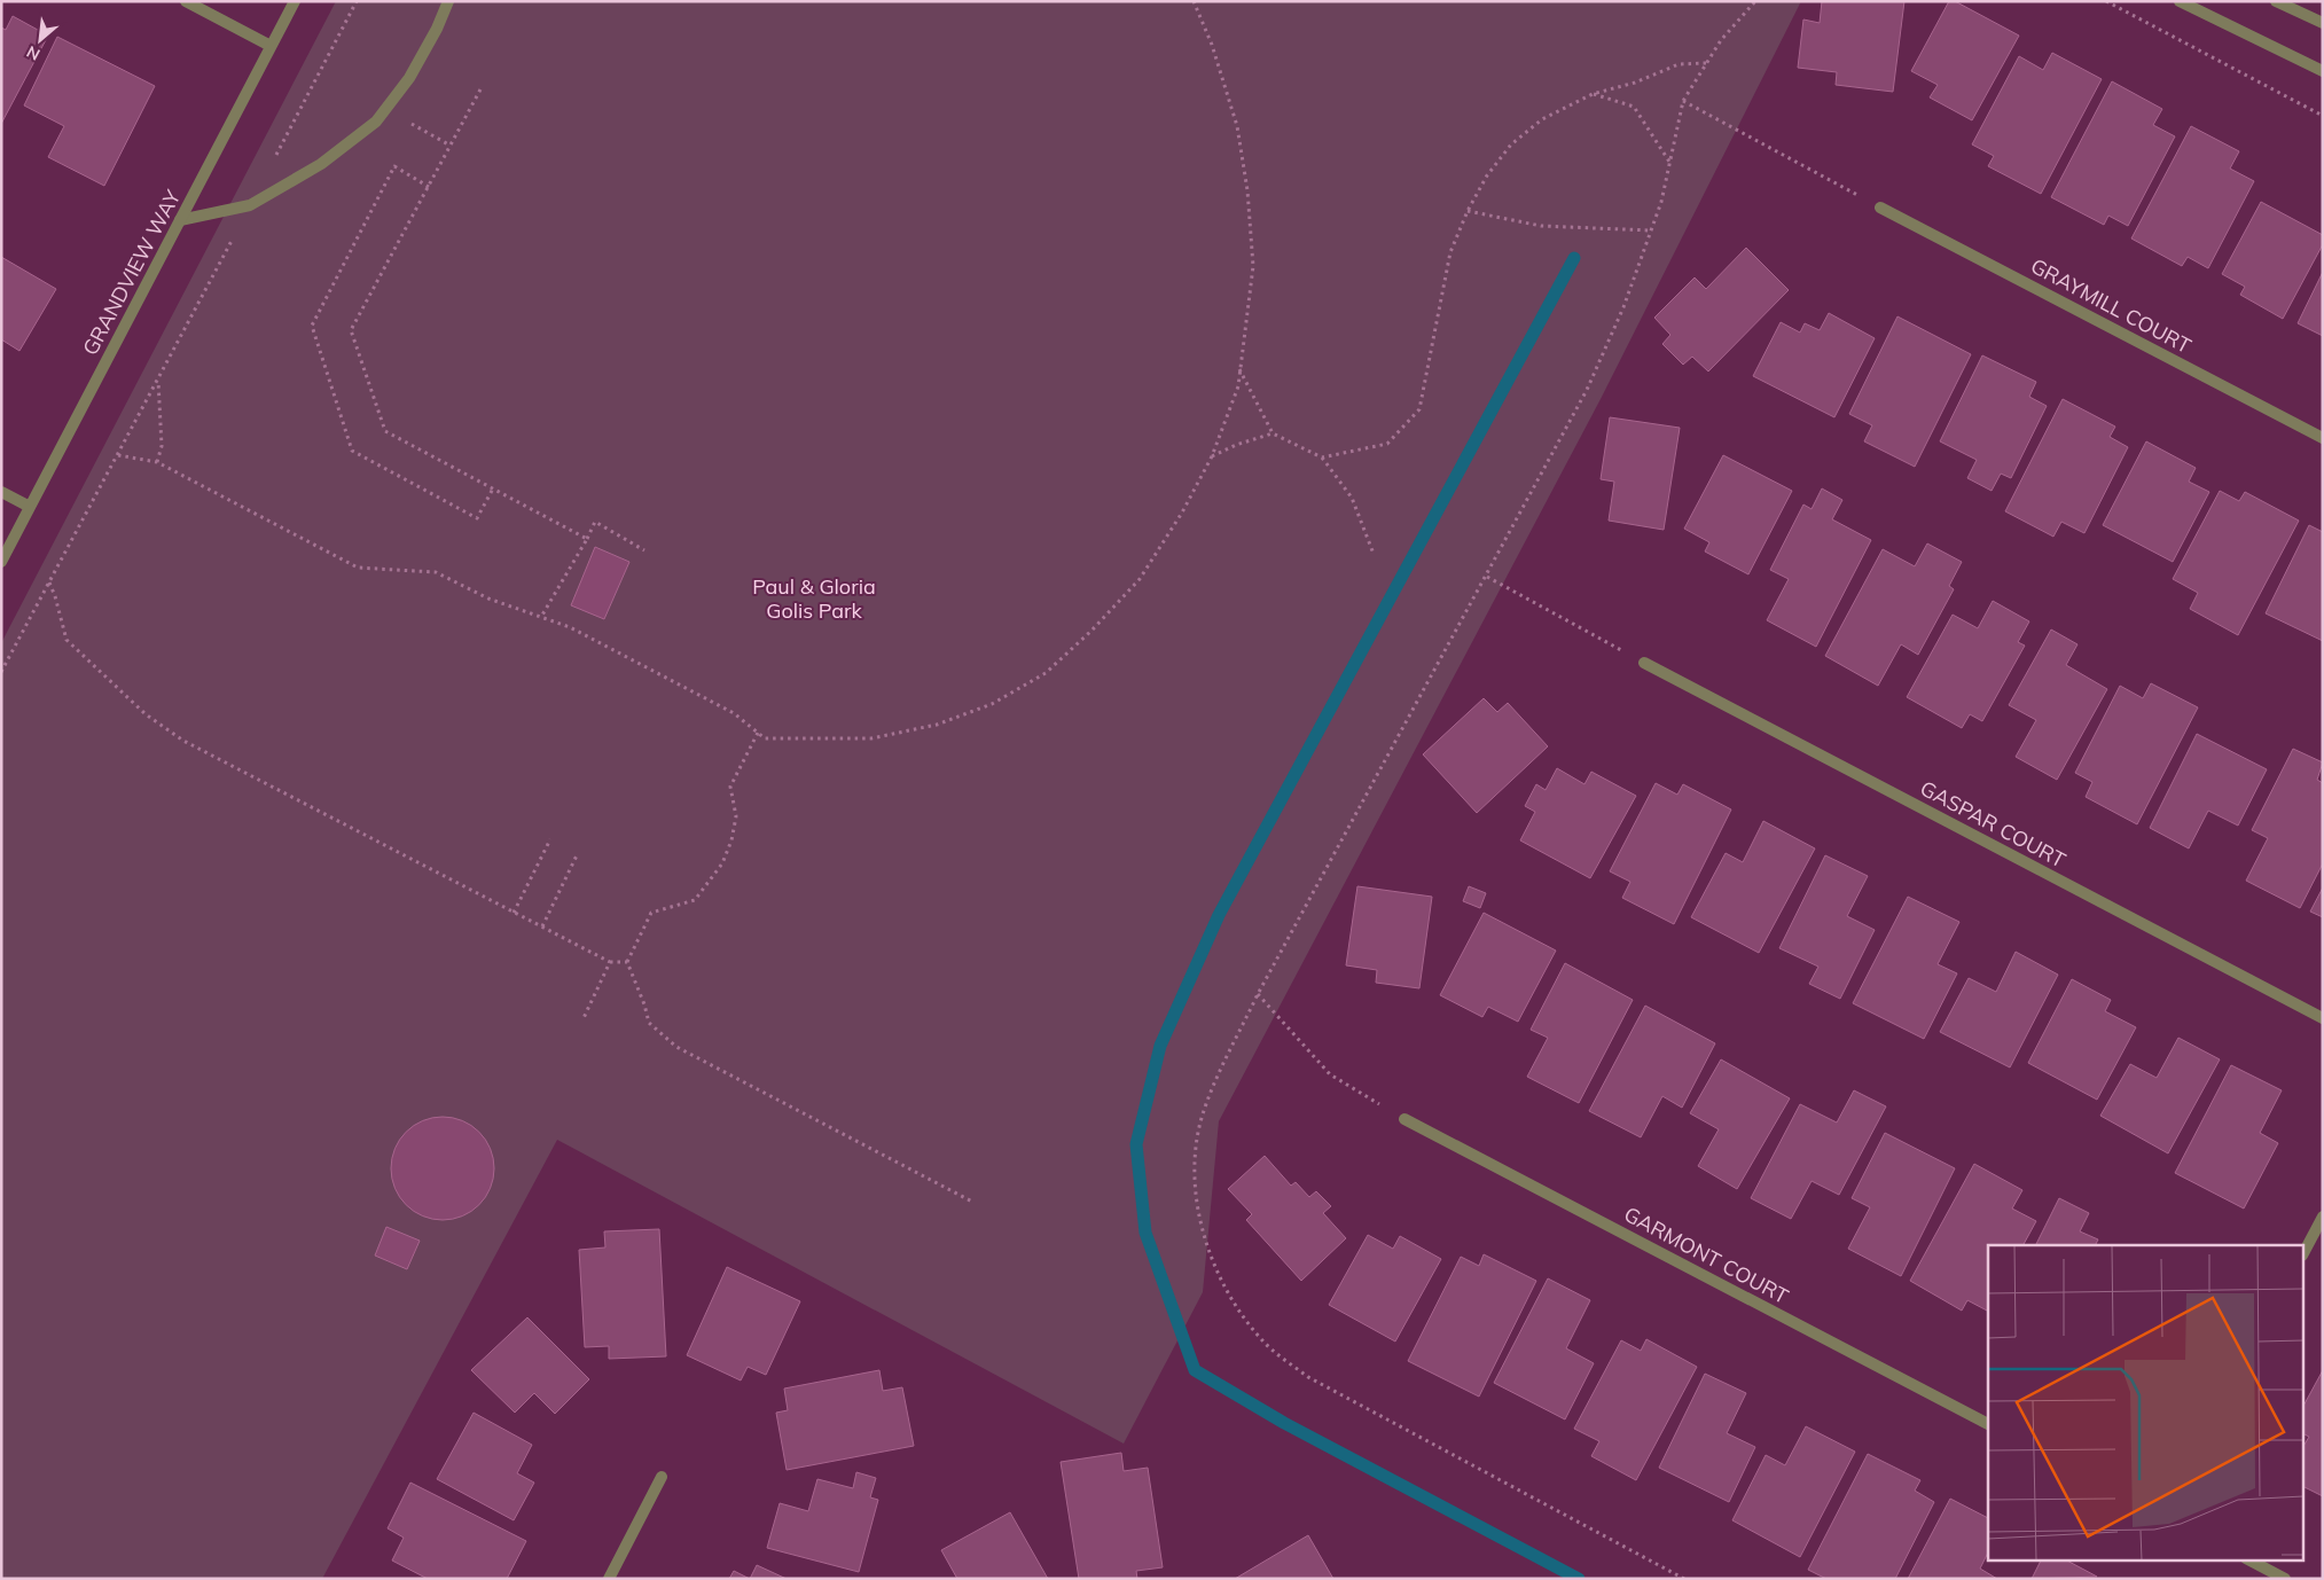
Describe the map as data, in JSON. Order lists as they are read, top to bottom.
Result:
{
  "streets": {
    "street": [
      "GRANDVIEW WAY",
      "GRAYMILL COURT",
      "GASPAR COURT",
      "GARMONT COURT"
    ]
  },
  "parks": ["Paul & Gloria Golis Park"],
  "north": "bottom left"
}
